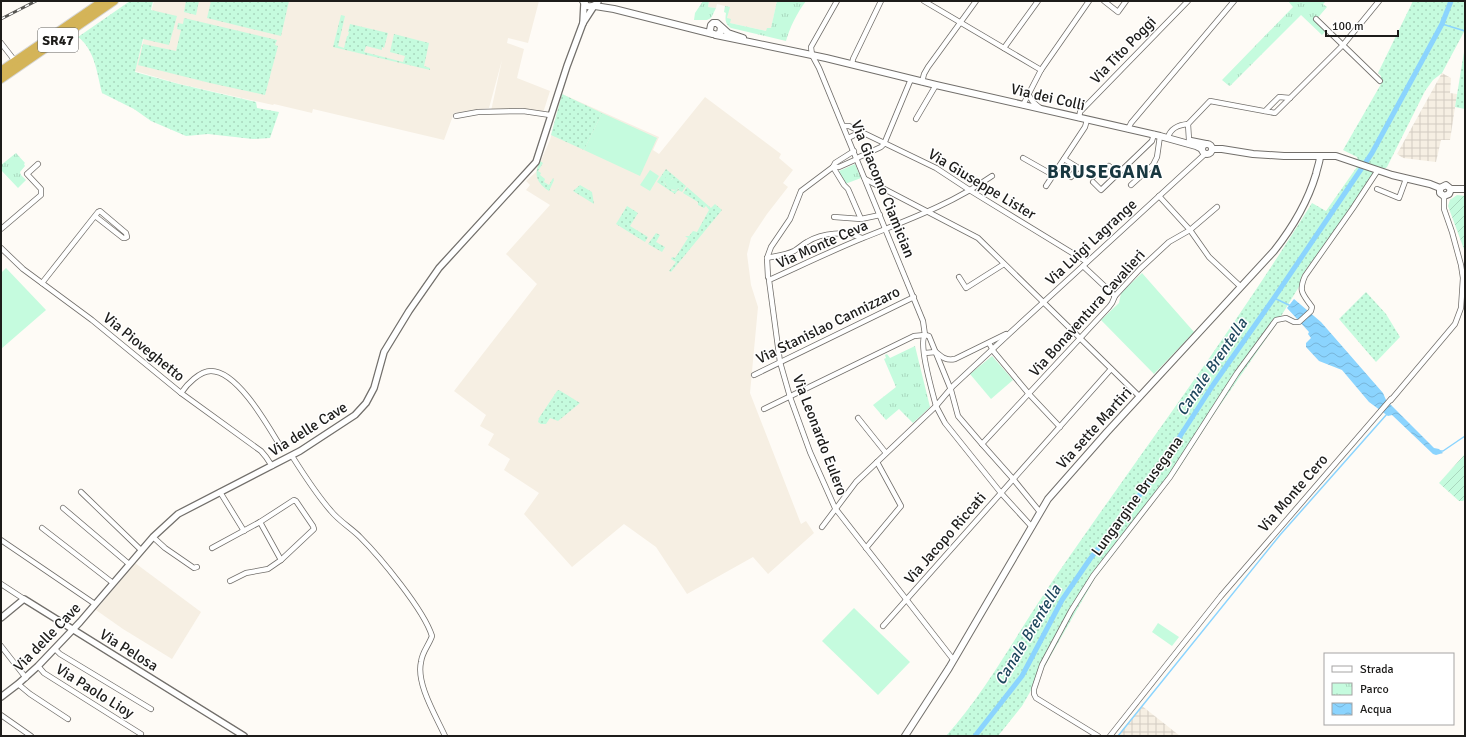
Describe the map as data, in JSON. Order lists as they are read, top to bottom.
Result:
{
  "streets": {
    "highway": ["SR47"],
    "main road": ["Via dei Colli", "Via sette Martiri"],
    "street": [
      "Via Tito Poggi",
      "Via Giuseppe Lister",
      "Via Giacomo Ciamician",
      "Via Luigi Lagrange",
      "Via Monte Ceva",
      "Via Bonaventura Cavalieri",
      "Via Stanislao Cannizzaro",
      "Via Pioveghetto",
      "Via delle Cave",
      "Via Leonardo Eulero",
      "Via Monte Cero",
      "Lungargine Brusegana",
      "Via Jacopo Riccati",
      "Via Pelosa",
      "Via Paolo Lioy"
    ]
  },
  "crossings": [
    ["Via Tito Poggi", "Via dei Colli"],
    ["Via dei Colli", "Via Giacomo Ciamician"],
    ["Via dei Colli", "Via Luigi Lagrange"],
    ["Via dei Colli", "Via delle Cave"],
    ["Via Giuseppe Lister", "Via Giacomo Ciamician"],
    ["Via Giuseppe Lister", "Via Luigi Lagrange"],
    ["Via Giuseppe Lister", "Via Monte Ceva"],
    ["Via Giuseppe Lister", "Via Bonaventura Cavalieri"],
    ["Via Giuseppe Lister", "Via Leonardo Eulero"],
    ["Via Giacomo Ciamician", "Via Monte Ceva"],
    ["Via Giacomo Ciamician", "Via Stanislao Cannizzaro"],
    ["Via Giacomo Ciamician", "Via Leonardo Eulero"],
    ["Via Luigi Lagrange", "Via Leonardo Eulero"],
    ["Via Monte Ceva", "Via Leonardo Eulero"],
    ["Via Stanislao Cannizzaro", "Via Leonardo Eulero"],
    ["Via sette Martiri", "Via Leonardo Eulero"],
    ["Via delle Cave", "Via Pelosa"],
    ["Via delle Cave", "Via Paolo Lioy"],
    ["Via Leonardo Eulero", "Via Jacopo Riccati"]
  ],
  "districts": ["BRUSEGANA"],
  "water": ["Canale Brentella"],
  "legend": ["Strada", "Parco", "Acqua"],
  "scale_bar": "100 m"
}
